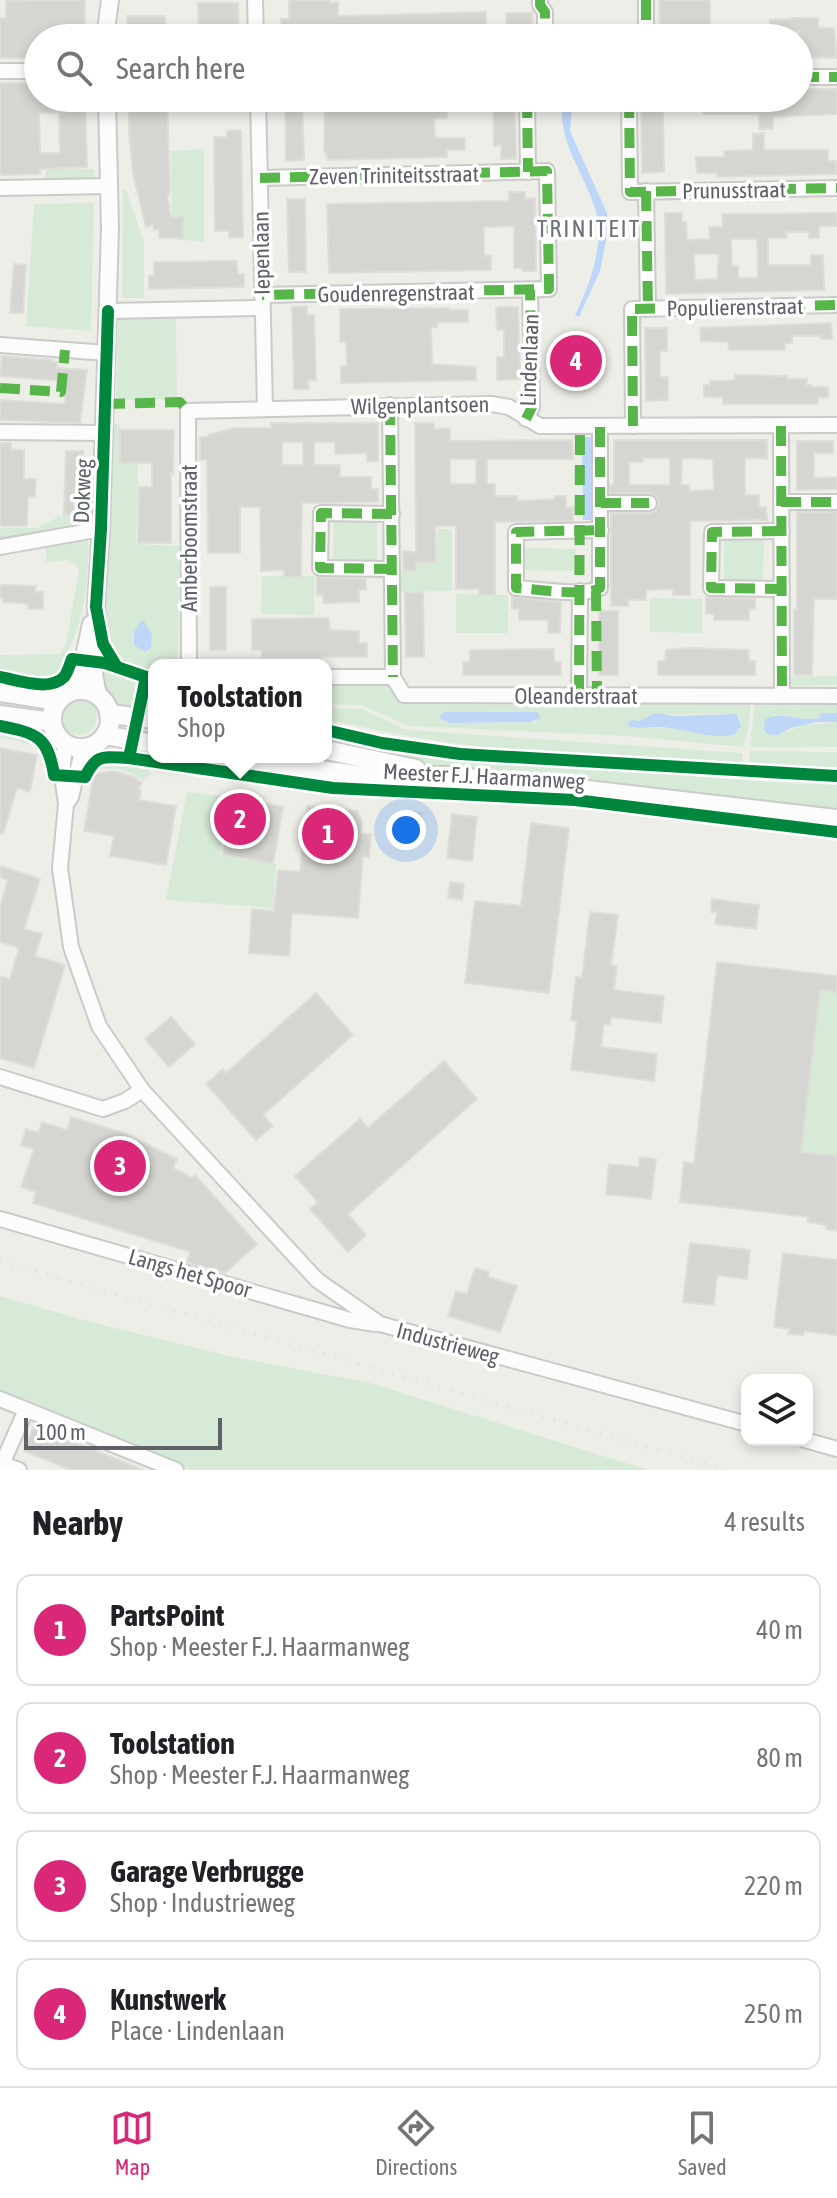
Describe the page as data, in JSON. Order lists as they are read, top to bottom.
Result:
{
  "streets": {
    "main road": ["Meester F.J. Haarmanweg"],
    "street": [
      "Zeven Triniteitsstraat",
      "Prunusstraat",
      "Iepenlaan",
      "Goudenregenstraat",
      "Populierenstraat",
      "Lindenlaan",
      "Wilgenplantsoen",
      "Dokweg",
      "Amberboomstraat",
      "Oleanderstraat",
      "Langs het Spoor",
      "Industrieweg"
    ]
  },
  "crossings": [
    ["Zeven Triniteitsstraat", "Iepenlaan"],
    ["Zeven Triniteitsstraat", "Lindenlaan"],
    ["Iepenlaan", "Goudenregenstraat"],
    ["Iepenlaan", "Wilgenplantsoen"],
    ["Goudenregenstraat", "Lindenlaan"],
    ["Goudenregenstraat", "Dokweg"],
    ["Lindenlaan", "Wilgenplantsoen"],
    ["Wilgenplantsoen", "Amberboomstraat"],
    ["Dokweg", "Industrieweg"],
    ["Langs het Spoor", "Industrieweg"]
  ],
  "districts": ["TRINITEIT"],
  "scale_bar": "100 m",
  "page": {
    "search": "Search here",
    "pins": [
      "4",
      "2",
      "1",
      "3"
    ],
    "popup": ["Toolstation", "Shop"],
    "scale": "100 m",
    "heading": ["Nearby", "4 results"],
    "list": [
      {
        "mark": "1",
        "name": "PartsPoint",
        "note": "Shop · Meester F.J. Haarmanweg",
        "value": "40 m"
      },
      {
        "mark": "2",
        "name": "Toolstation",
        "note": "Shop · Meester F.J. Haarmanweg",
        "value": "80 m"
      },
      {
        "mark": "3",
        "name": "Garage Verbrugge",
        "note": "Shop · Industrieweg",
        "value": "220 m"
      },
      {
        "mark": "4",
        "name": "Kunstwerk",
        "note": "Place · Lindenlaan",
        "value": "250 m"
      }
    ],
    "nav": ["Map", "Directions", "Saved"]
  }
}
